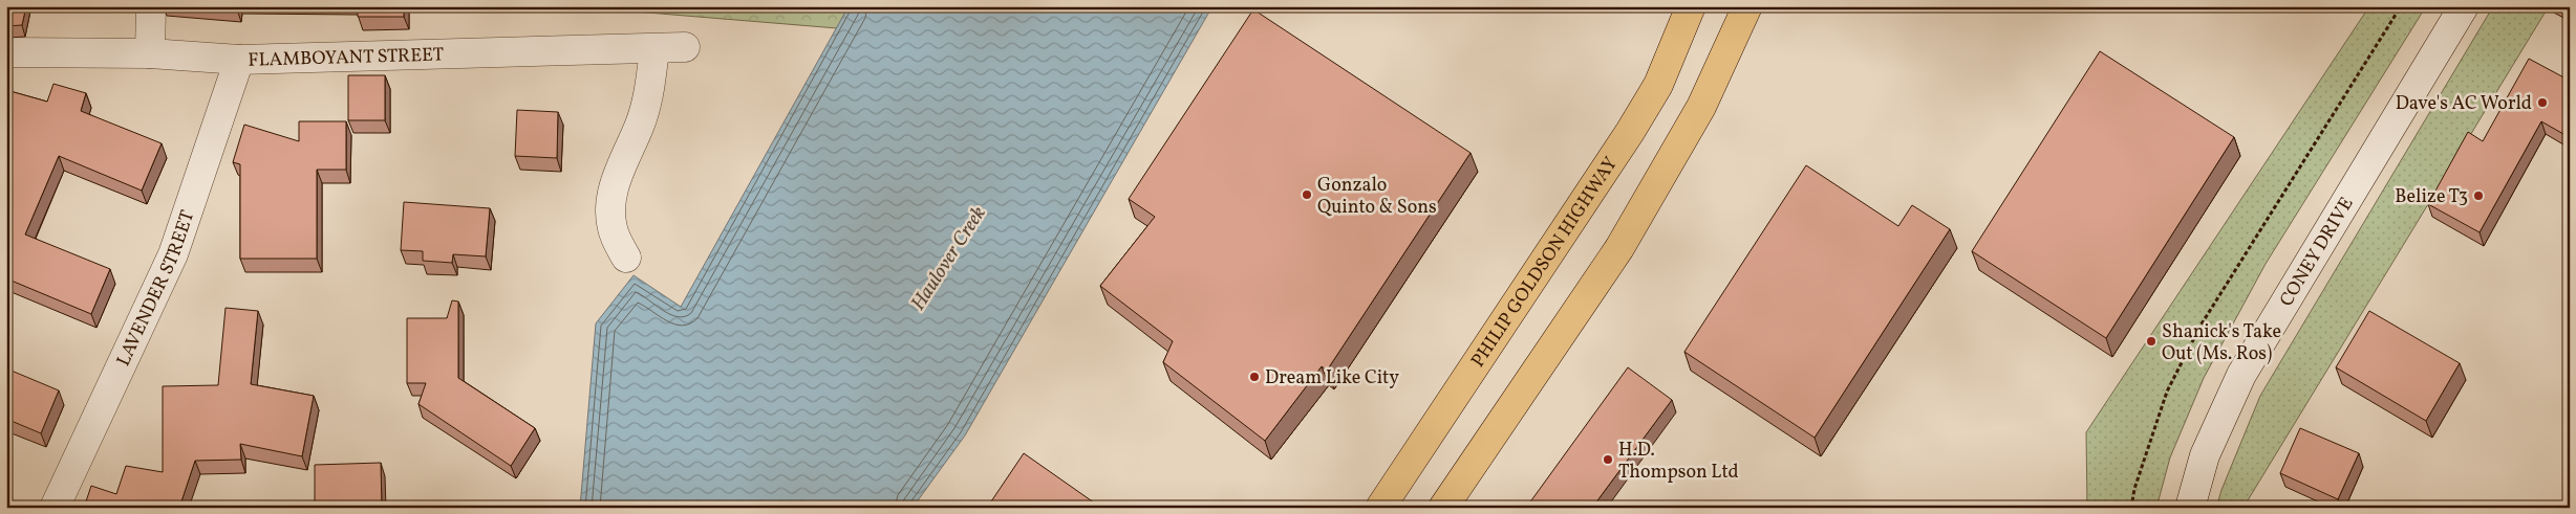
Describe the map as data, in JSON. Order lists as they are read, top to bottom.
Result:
{
  "streets": {
    "main road": ["PHILIP GOLDSON HIGHWAY"],
    "street": ["FLAMBOYANT STREET", "CONEY DRIVE", "LAVENDER STREET"]
  },
  "crossings": [
    ["FLAMBOYANT STREET", "LAVENDER STREET"]
  ],
  "water": ["Haulover Creek"],
  "places": [
    "Dave's AC World",
    "Gonzalo Quinto & Sons",
    "Belize T3",
    "Shanick's Take Out (Ms. Ros)",
    "Dream Like City",
    "H.D. Thompson Ltd"
  ]
}
